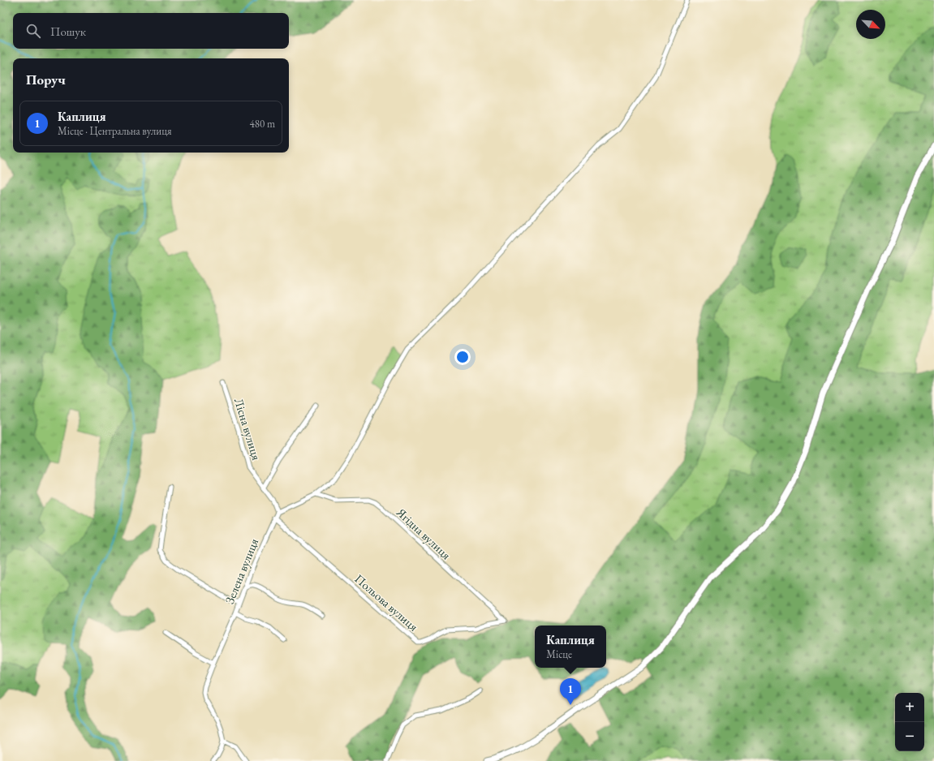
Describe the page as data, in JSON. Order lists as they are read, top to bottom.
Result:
{
  "streets": {
    "street": [
      "Лісна вулиця",
      "Ягідна вулиця",
      "Зелена вулиця",
      "Польова вулиця"
    ]
  },
  "crossings": [
    ["Лісна вулиця", "Зелена вулиця"],
    ["Ягідна вулиця", "Польова вулиця"],
    ["Зелена вулиця", "Польова вулиця"]
  ],
  "north": "bottom right",
  "page": {
    "search": "Пошук",
    "heading": "Поруч",
    "list": [
      {
        "mark": "1",
        "name": "Каплиця",
        "note": "Місце · Центральна вулиця",
        "value": "480 m"
      }
    ],
    "popup": ["Каплиця", "Місце"],
    "pins": "1",
    "map_buttons": ["+", "−"]
  }
}
